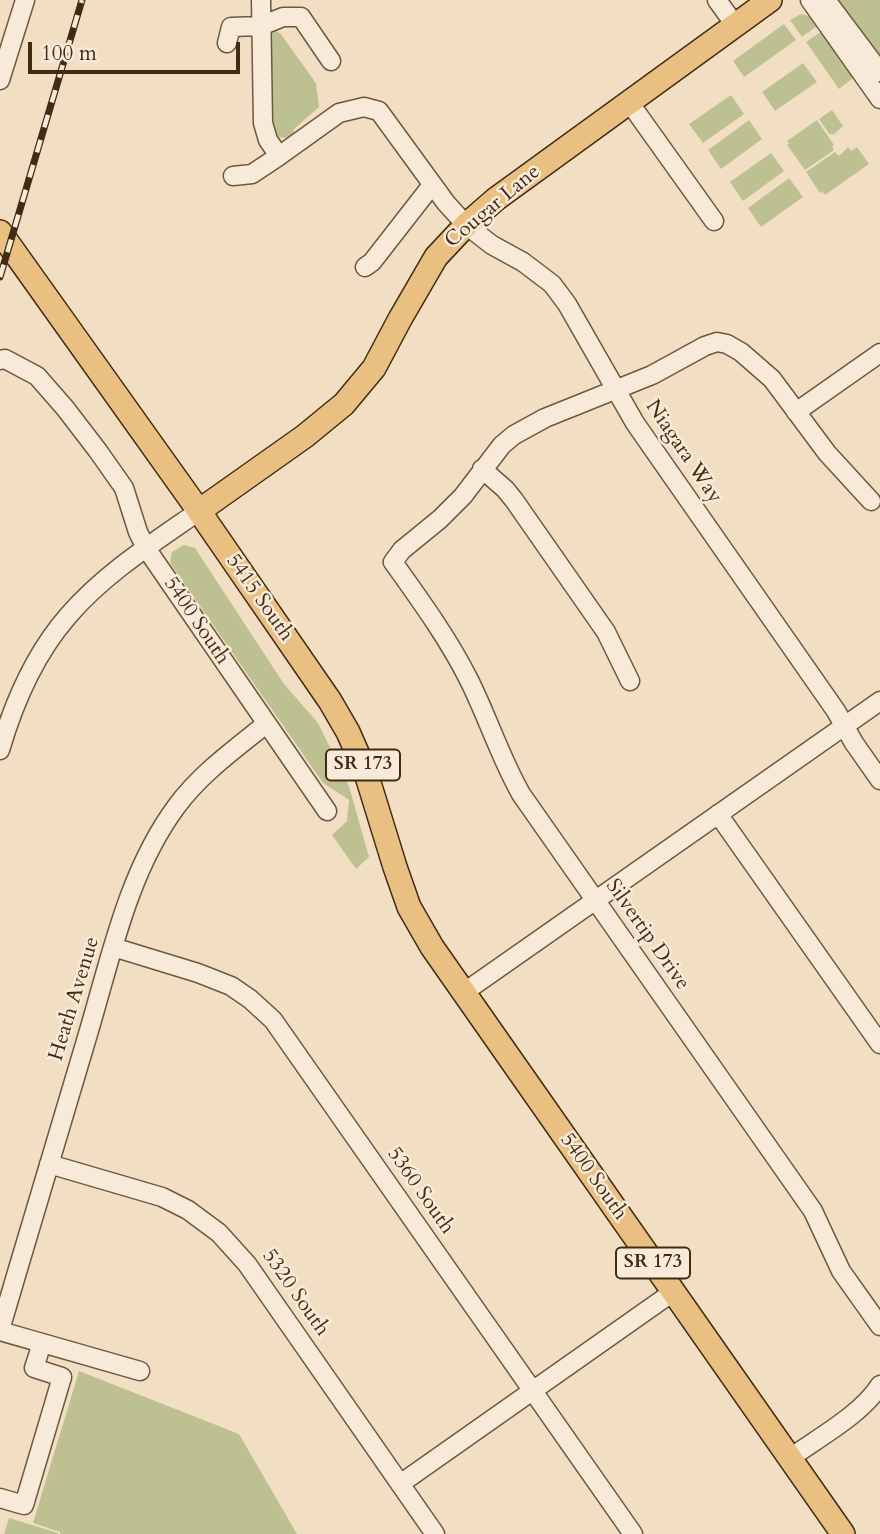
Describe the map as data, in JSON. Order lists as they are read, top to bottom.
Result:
{
  "streets": {
    "main road": [
      "Cougar Lane",
      "5415 South",
      "5400 South",
      "SR 173"
    ],
    "street": [
      "Niagara Way",
      "Silvertip Drive",
      "Heath Avenue",
      "5360 South",
      "5320 South"
    ]
  },
  "crossings": [
    ["Cougar Lane", "Niagara Way"],
    ["Cougar Lane", "5415 South"],
    ["5415 South", "5400 South"],
    ["5400 South", "Heath Avenue"],
    ["Heath Avenue", "5360 South"],
    ["Heath Avenue", "5320 South"]
  ],
  "scale_bar": "100 m"
}
